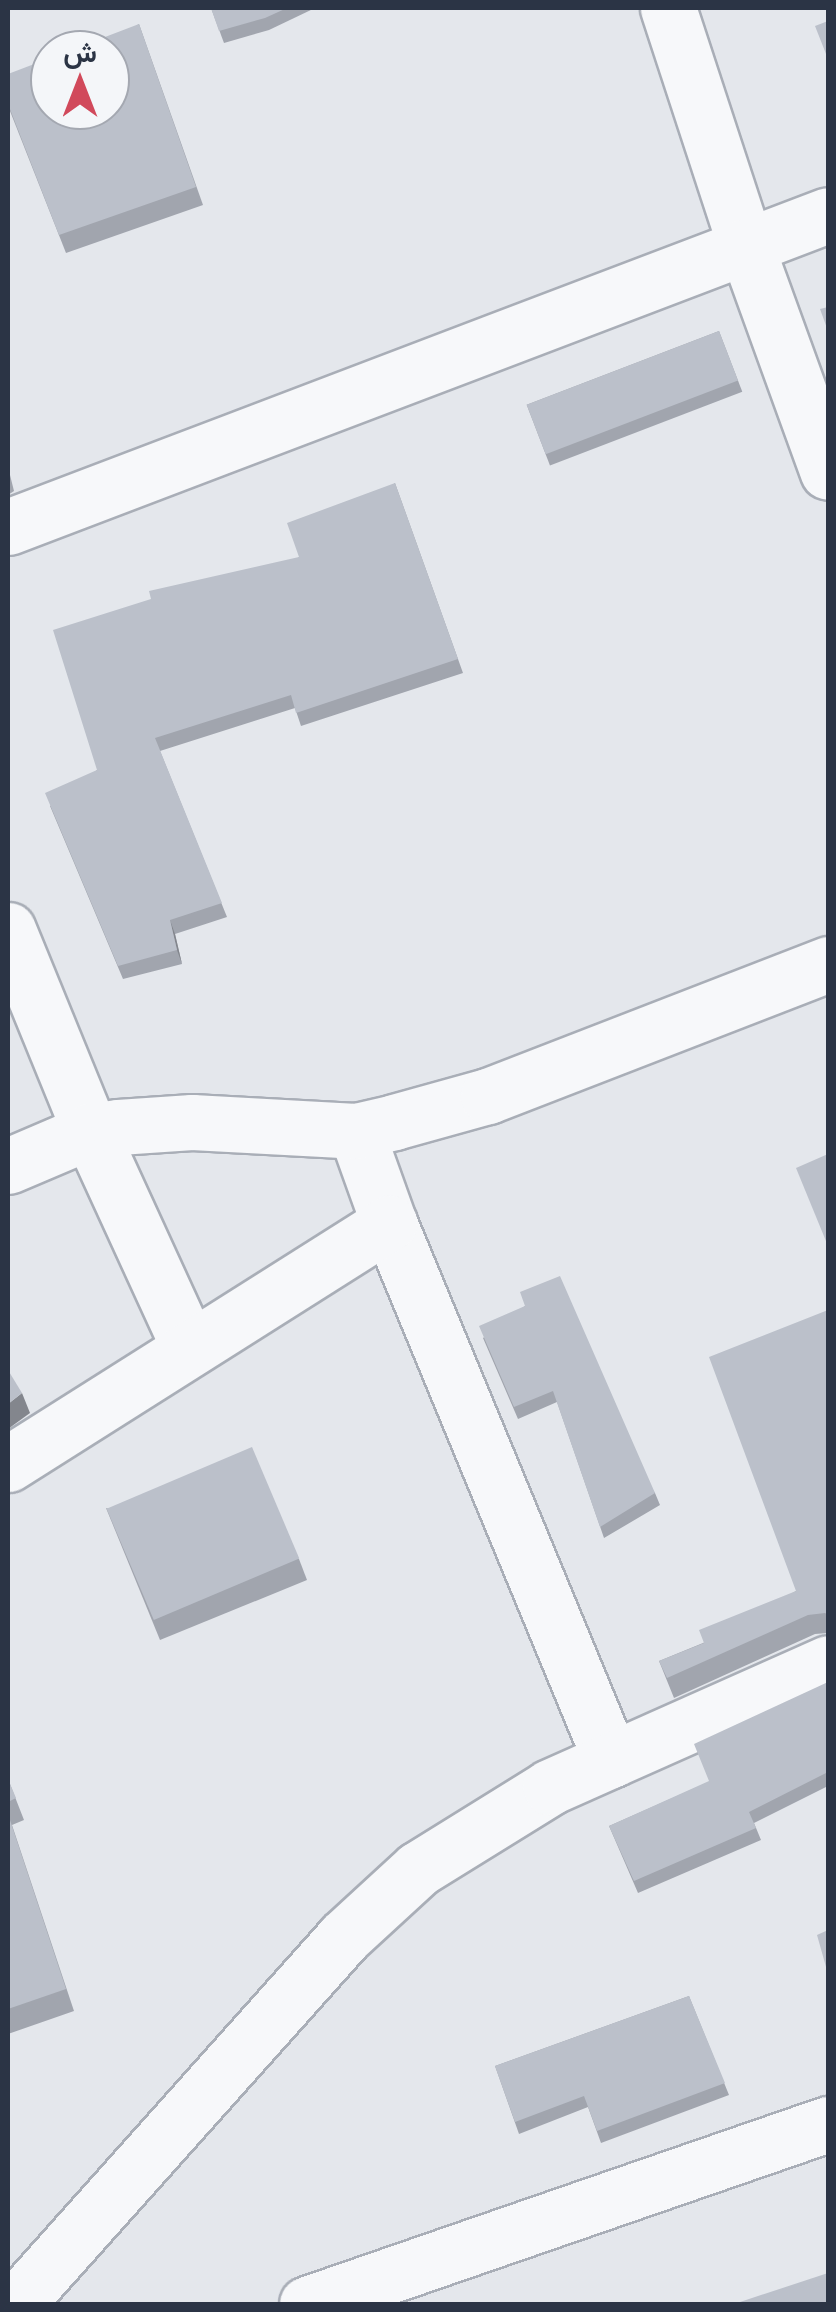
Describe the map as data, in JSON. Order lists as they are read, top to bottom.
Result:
{
  "north": "top"
}
